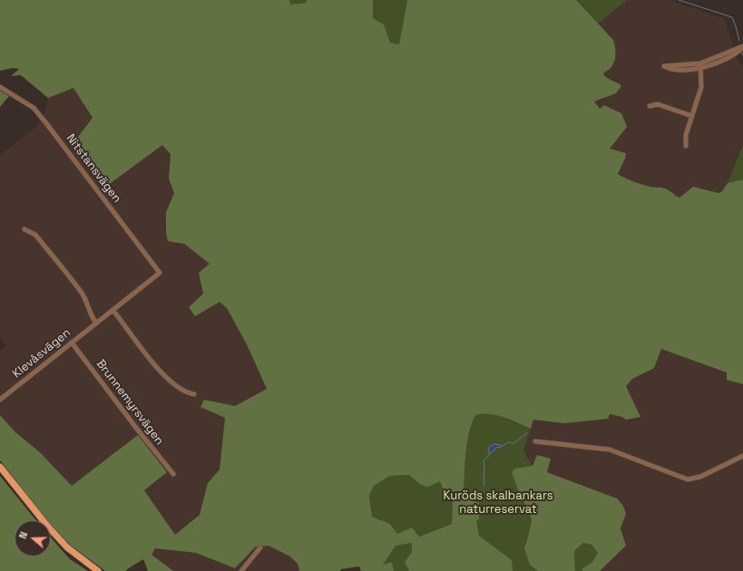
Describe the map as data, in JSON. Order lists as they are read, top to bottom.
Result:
{
  "streets": {
    "street": ["Nitstansvägen", "Klevåsvägen", "Brunnemyrsvägen"]
  },
  "crossings": [
    ["Nitstansvägen", "Klevåsvägen"],
    ["Klevåsvägen", "Brunnemyrsvägen"]
  ],
  "parks": ["Kuröds skalbankars naturreservat"],
  "north": "left"
}
